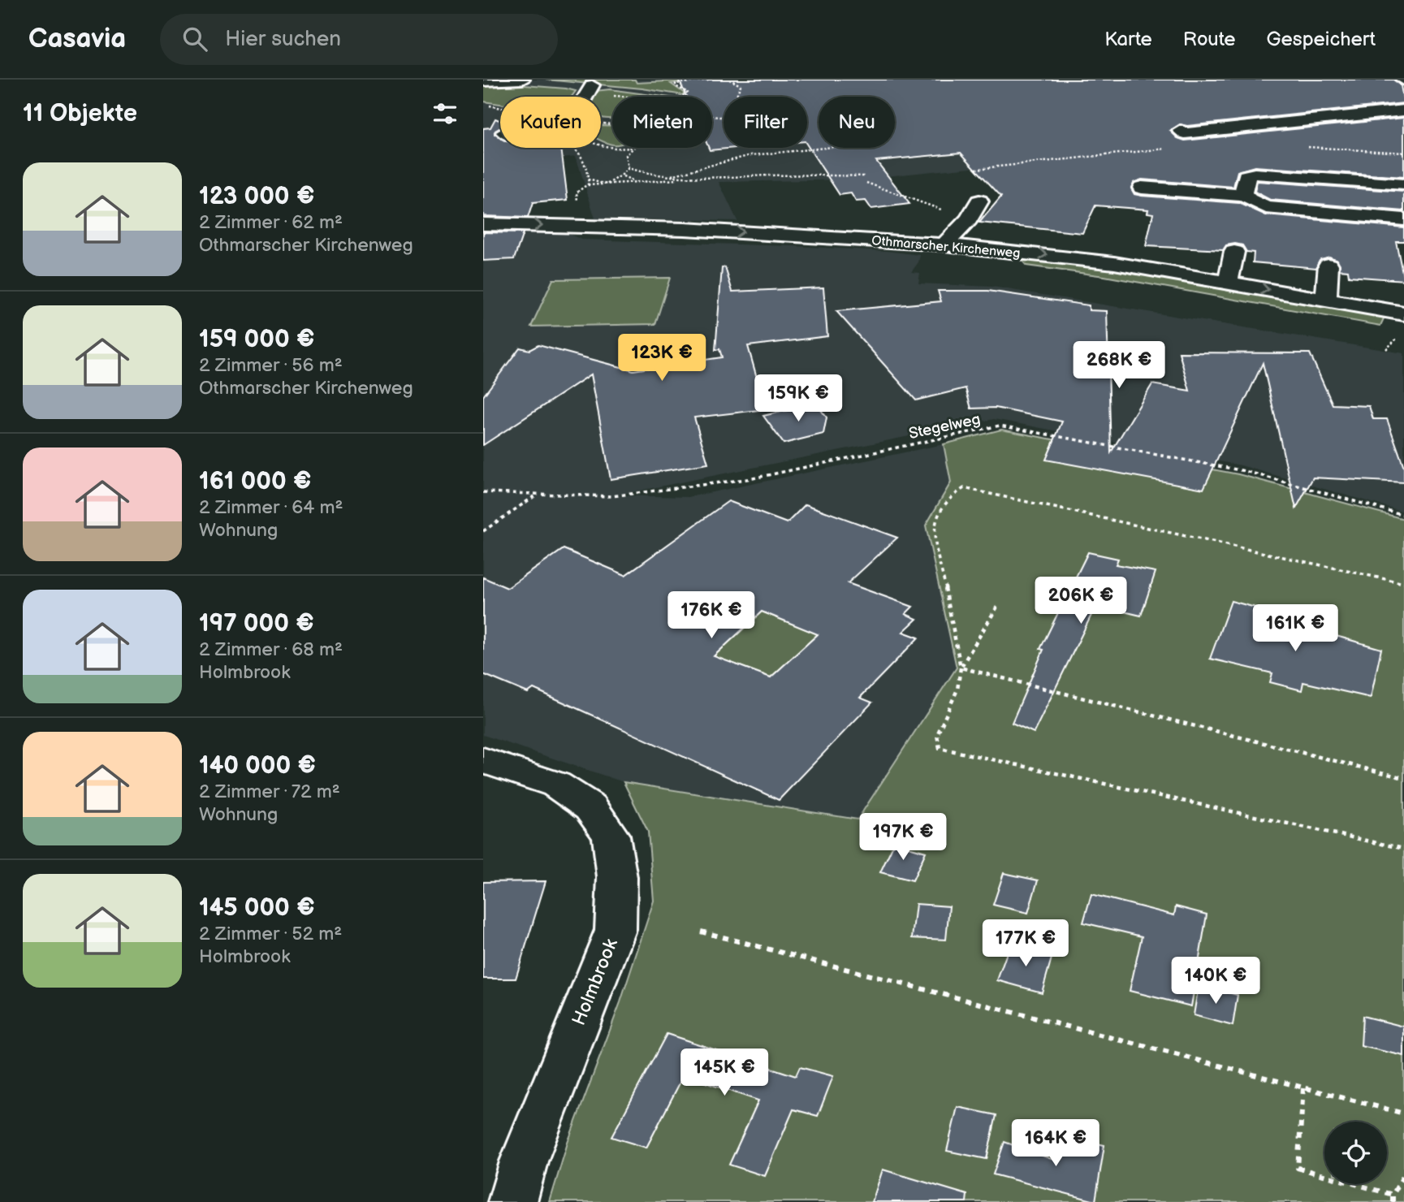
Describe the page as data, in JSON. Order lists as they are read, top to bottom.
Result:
{
  "streets": {
    "street": ["Othmarscher Kirchenweg", "Holmbrook"],
    "path": ["Stegelweg"]
  },
  "page": {
    "header": "Casavia",
    "search": "Hier suchen",
    "nav": ["Karte", "Route", "Gespeichert"],
    "heading": "11 Objekte",
    "chip": [
      "Kaufen",
      "Mieten",
      "Filter",
      "Neu"
    ],
    "list": [
      {
        "name": "123 000 €",
        "note": "2 Zimmer · 62 m² · Othmarscher Kirchenweg"
      },
      {
        "name": "159 000 €",
        "note": "2 Zimmer · 56 m² · Othmarscher Kirchenweg"
      },
      {
        "name": "161 000 €",
        "note": "2 Zimmer · 64 m² · Wohnung"
      },
      {
        "name": "197 000 €",
        "note": "2 Zimmer · 68 m² · Holmbrook"
      },
      {
        "name": "140 000 €",
        "note": "2 Zimmer · 72 m² · Wohnung"
      },
      {
        "name": "145 000 €",
        "note": "2 Zimmer · 52 m² · Holmbrook"
      }
    ],
    "price": [
      "123K €",
      "268K €",
      "159K €",
      "206K €",
      "176K €",
      "161K €",
      "197K €",
      "177K €",
      "140K €",
      "145K €",
      "164K €"
    ]
  }
}
